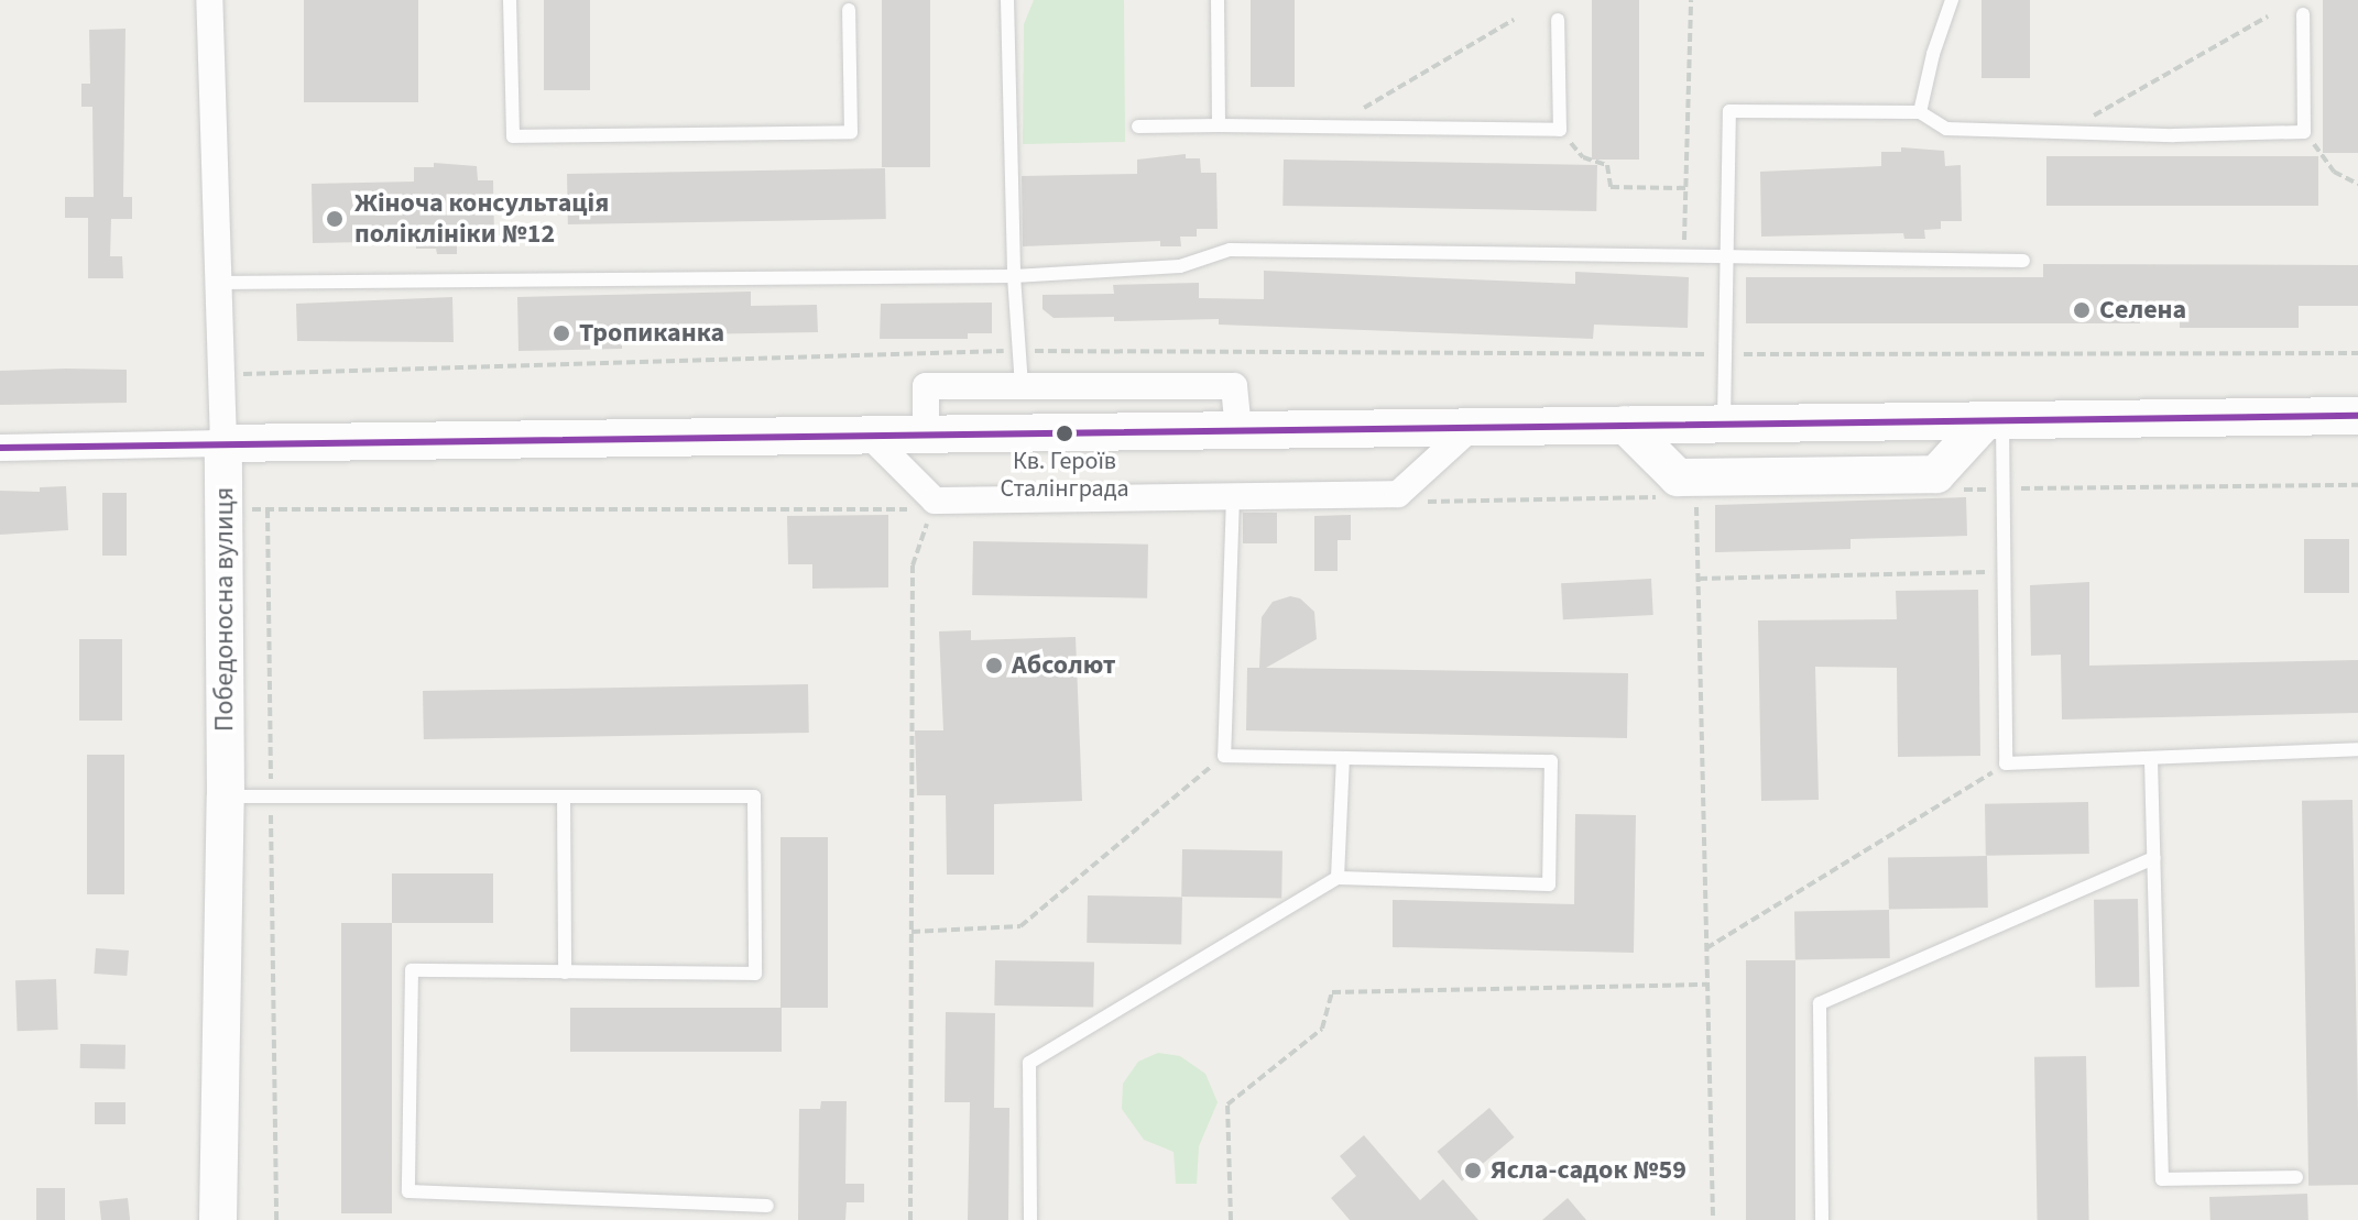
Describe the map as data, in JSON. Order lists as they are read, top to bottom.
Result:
{
  "streets": {
    "street": ["Победоносна вулиця"]
  },
  "places": [
    "Жіноча консультація поліклініки №12",
    "Селена",
    "Тропиканка",
    "Кв. Героїв Сталінграда",
    "Абсолют",
    "Ясла-садок №59"
  ]
}
